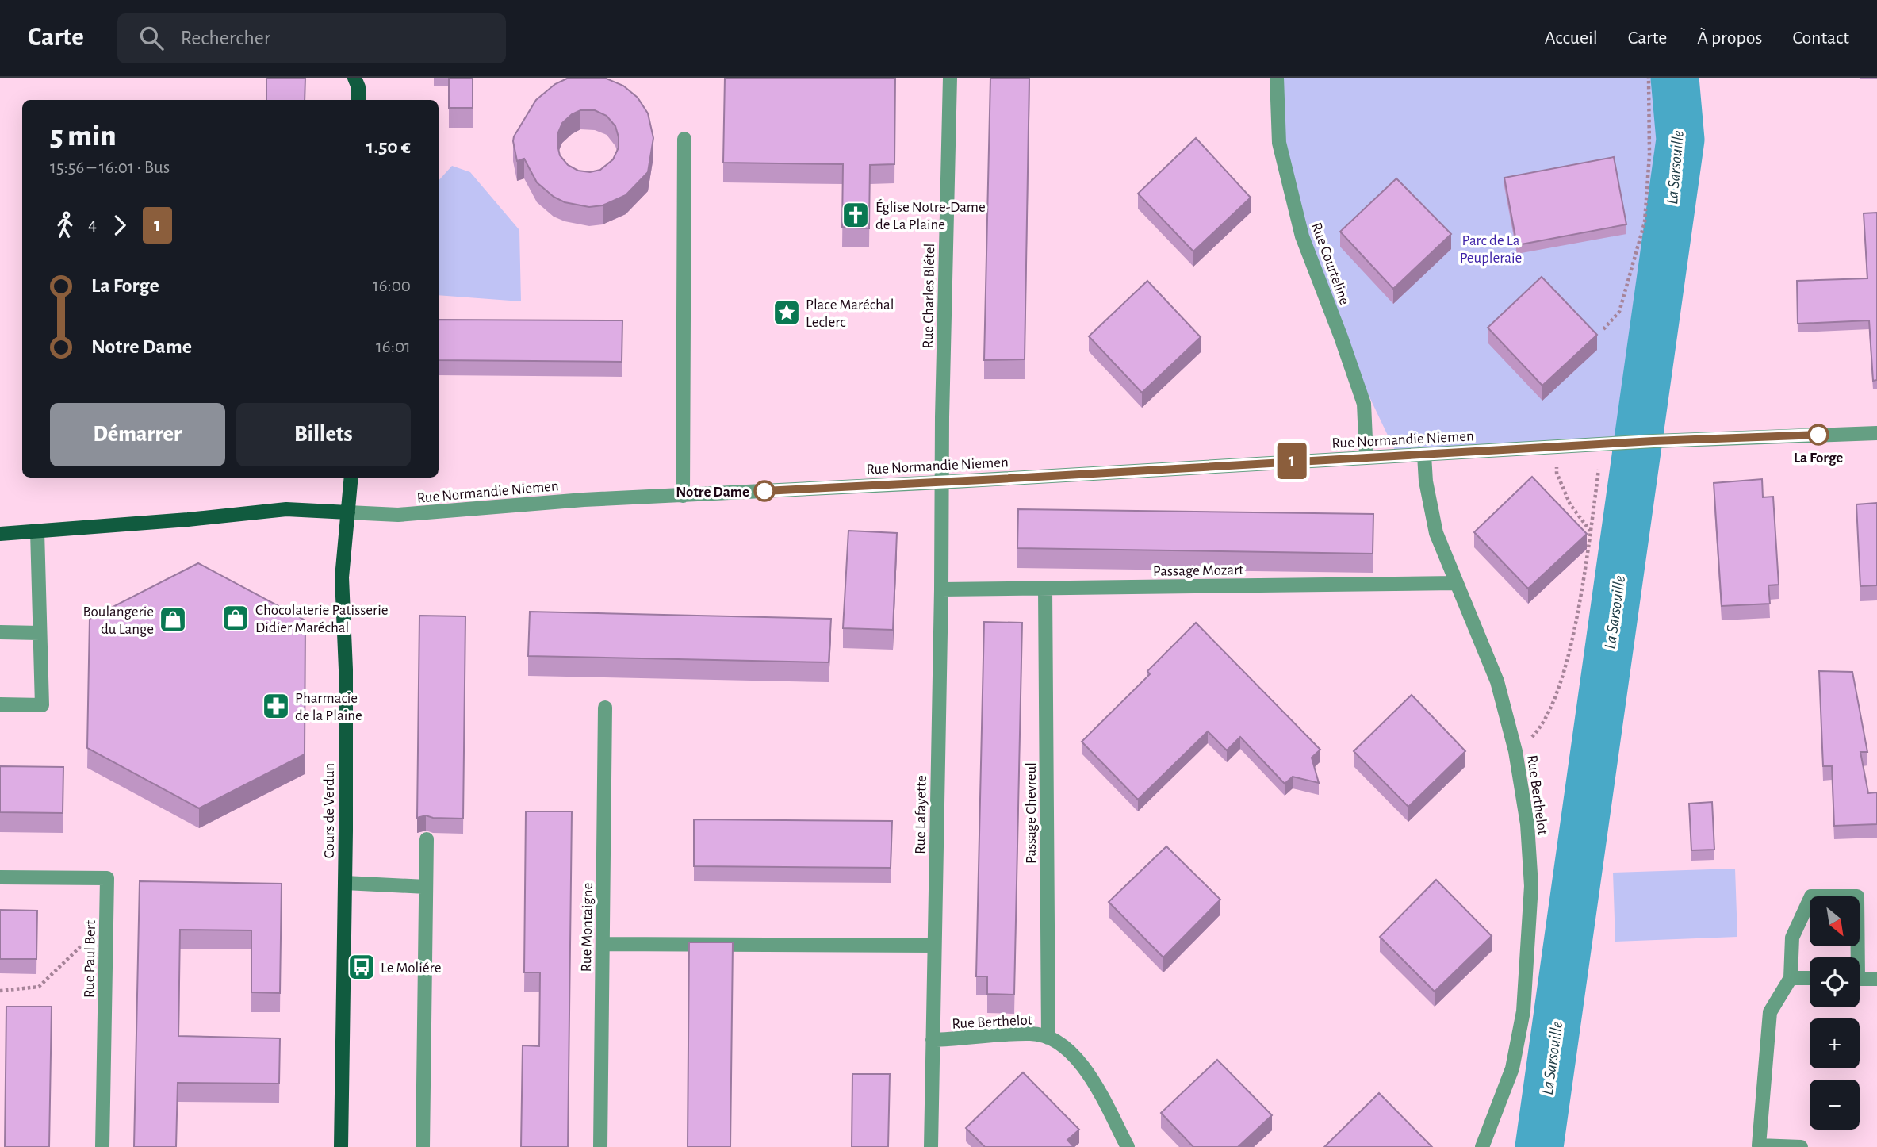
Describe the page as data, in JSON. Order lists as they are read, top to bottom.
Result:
{
  "streets": {
    "main road": ["Rue Normandie Niemen", "Cours de Verdun"],
    "street": [
      "Rue Courteline",
      "Rue Charles Blétel",
      "Passage Mozart",
      "Rue Berthelot",
      "Passage Chevreul",
      "Rue Lafayette",
      "Rue Montaigne",
      "Rue Paul Bert"
    ]
  },
  "crossings": [
    ["Rue Courteline", "Rue Normandie Niemen"],
    ["Rue Charles Blétel", "Rue Normandie Niemen"],
    ["Rue Charles Blétel", "Rue Lafayette"],
    ["Rue Normandie Niemen", "Rue Berthelot"],
    ["Rue Normandie Niemen", "Cours de Verdun"],
    ["Rue Normandie Niemen", "Rue Lafayette"],
    ["Passage Mozart", "Rue Berthelot"],
    ["Passage Mozart", "Passage Chevreul"],
    ["Passage Mozart", "Rue Lafayette"],
    ["Rue Berthelot", "Passage Chevreul"],
    ["Rue Berthelot", "Rue Lafayette"]
  ],
  "water": ["La Sarsouille"],
  "parks": ["Parc de La Peupleraie"],
  "places": {
    "church": ["Église Notre-Dame de La Plaine"],
    "place": ["Place Maréchal Leclerc"],
    "other": ["La Forge", "Notre Dame"],
    "shop": ["Chocolaterie Patisserie Didier Maréchal", "Boulangerie du Lange"],
    "pharmacy": ["Pharmacie de la Plaine"],
    "bus stop": ["Le Moliére"]
  },
  "lines": ["bus line 1"],
  "north": "bottom right",
  "page": {
    "header": "Carte",
    "search": "Rechercher",
    "nav": [
      "Accueil",
      "Carte",
      "À propos",
      "Contact"
    ],
    "on_map": "1",
    "heading": ["5 min", "15:56 – 16:01 · Bus", "1.50 €"],
    "legs": ["4", "1"],
    "list": [
      {
        "name": "La Forge",
        "value": "16:00"
      },
      {
        "name": "Notre Dame",
        "value": "16:01"
      }
    ],
    "buttons": ["Démarrer", "Billets"],
    "map_buttons": ["+", "−"]
  }
}
